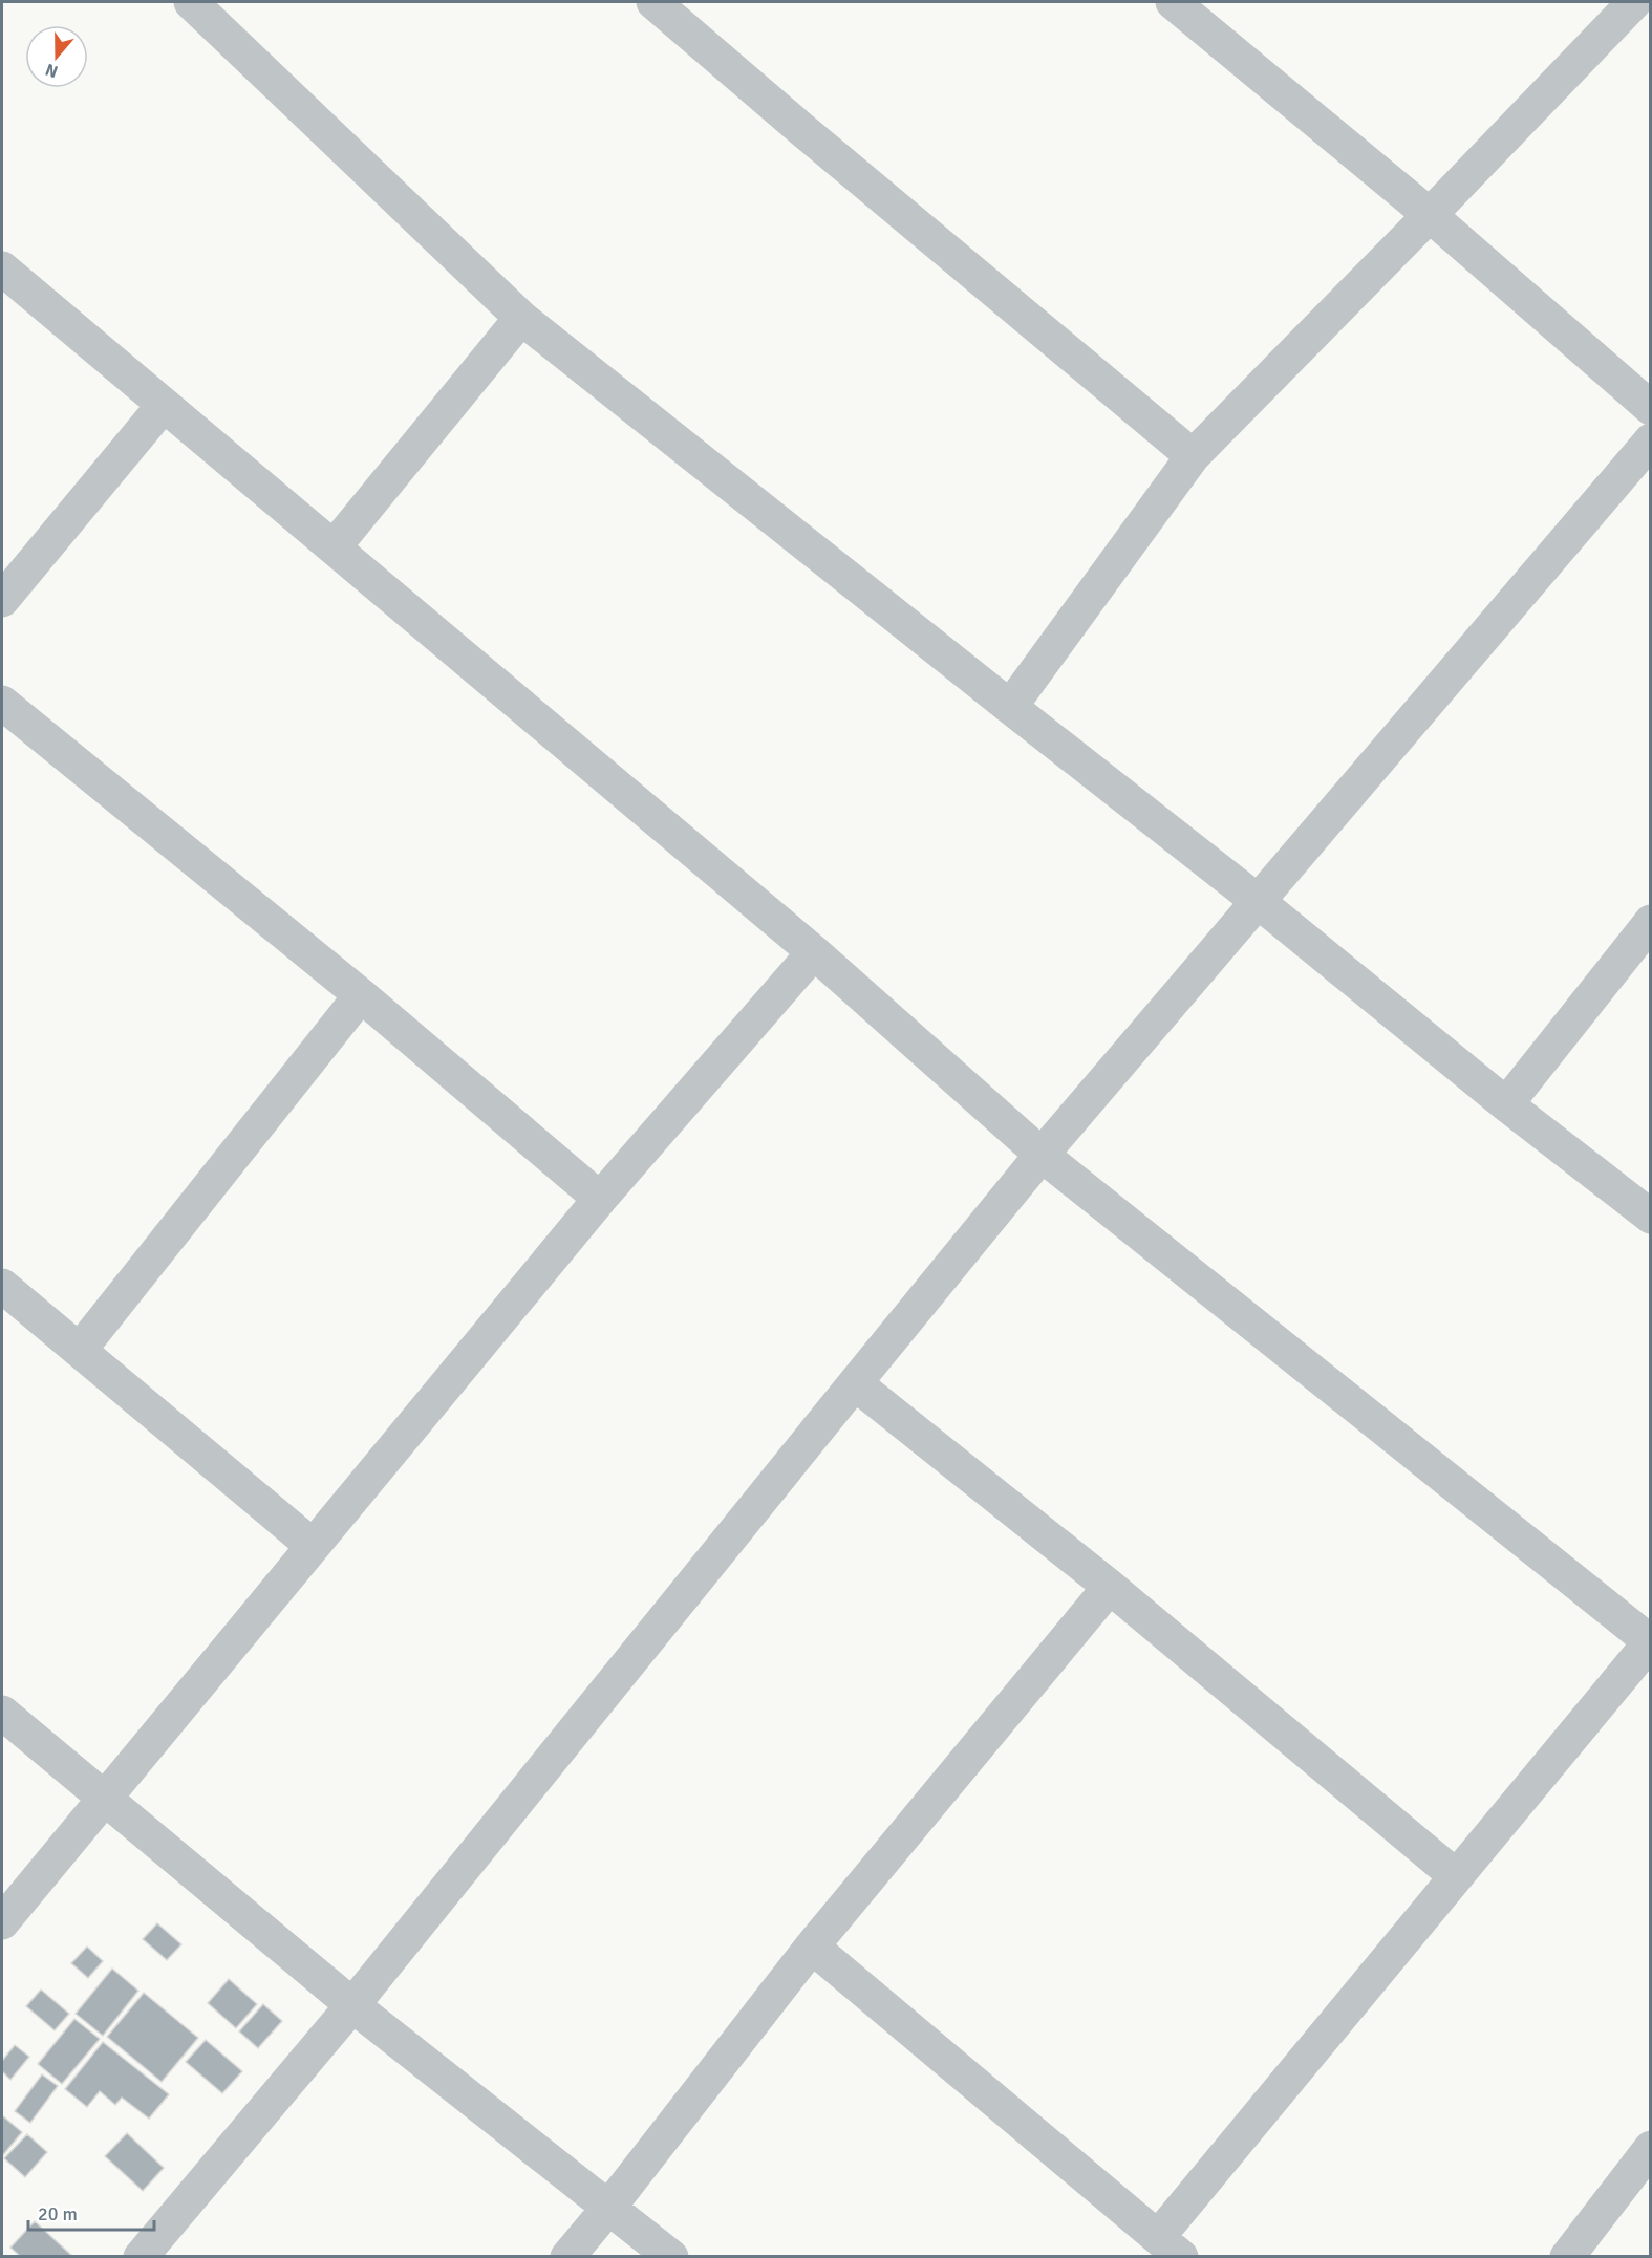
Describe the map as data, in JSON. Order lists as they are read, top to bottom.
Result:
{
  "scale_bar": "20 m",
  "north": "bottom"
}
